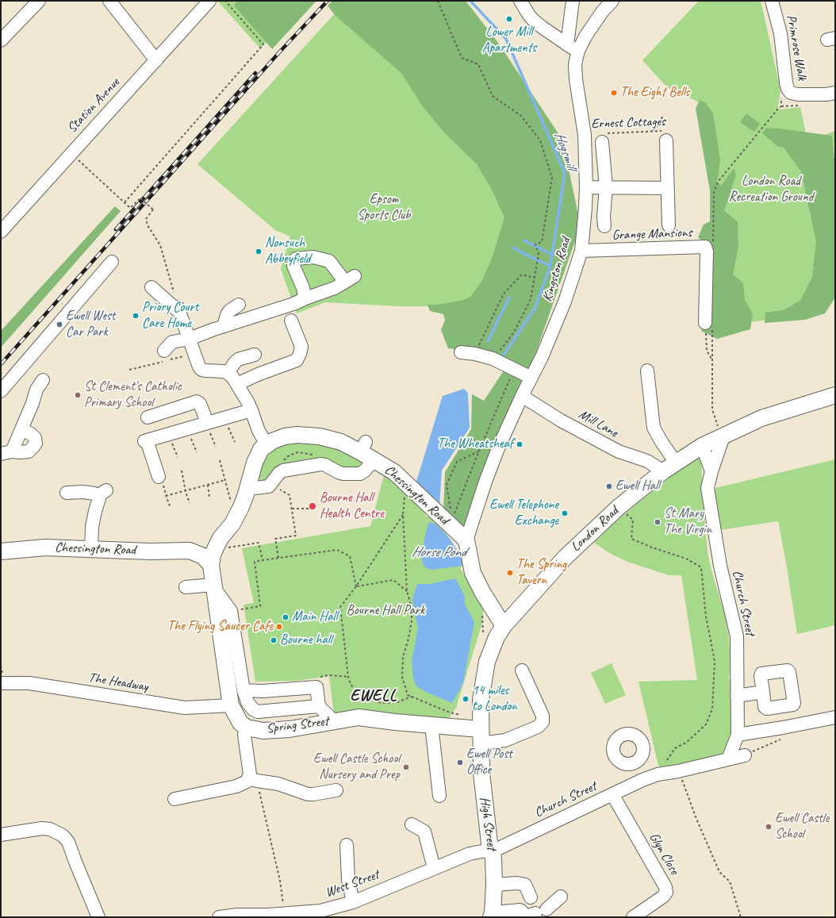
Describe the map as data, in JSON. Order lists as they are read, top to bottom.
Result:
{
  "streets": {
    "main road": [
      "Chessington Road",
      "London Road",
      "Spring Street",
      "High Street"
    ],
    "street": [
      "Primrose Walk",
      "Station Avenue",
      "Grange Mansions",
      "Kingston Road",
      "Mill Lane",
      "Church Street",
      "The Headway",
      "Glyn Close",
      "West Street"
    ],
    "path": ["Ernest Cottages"]
  },
  "crossings": [
    ["Grange Mansions", "Kingston Road"],
    ["Kingston Road", "Mill Lane"],
    ["Kingston Road", "Chessington Road"],
    ["Mill Lane", "London Road"],
    ["Chessington Road", "Spring Street"],
    ["London Road", "Church Street"],
    ["London Road", "Spring Street"],
    ["London Road", "High Street"],
    ["Church Street", "High Street"],
    ["Church Street", "Glyn Close"],
    ["Church Street", "West Street"],
    ["The Headway", "Spring Street"],
    ["Spring Street", "High Street"],
    ["High Street", "West Street"]
  ],
  "districts": ["EWELL"],
  "water": ["Hogsmill", "Horse Pond"],
  "parks": ["London Road Recreation Ground", "Epsom Sports Club", "Bourne Hall Park"],
  "places": [
    "Lower Mill Apartments",
    "The Eight Bells",
    "Nonsuch Abbeyfield",
    "Priory Court Care Home",
    "Ewell West Car Park",
    "St Clement's Catholic Primary School",
    "The Wheatsheaf",
    "Ewell Hall",
    "Bourne Hall Health Centre",
    "Ewell Telephone Exchange",
    "St Mary The Virgin",
    "The Spring Tavern",
    "Main Hall",
    "The Flying Saucer Cafe",
    "Bourne hall",
    "14 miles to London",
    "Ewell Post Office",
    "Ewell Castle School Nursery and Prep",
    "Ewell Castle School"
  ]
}
